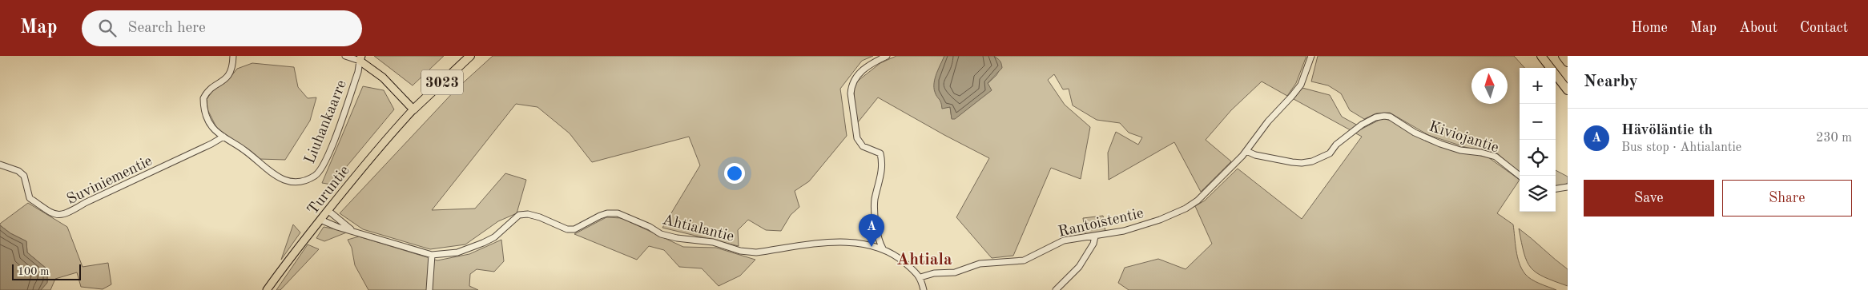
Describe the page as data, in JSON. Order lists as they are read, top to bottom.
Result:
{
  "streets": {
    "highway": ["3023"],
    "main road": ["Turuntie"],
    "street": [
      "Liuhankaarre",
      "Kiviojantie",
      "Suviniementie",
      "Rantoistentie",
      "Ahtialantie"
    ]
  },
  "crossings": [
    ["3023", "Turuntie"],
    ["Liuhankaarre", "Suviniementie"],
    ["Kiviojantie", "Rantoistentie"],
    ["Turuntie", "Ahtialantie"],
    ["Rantoistentie", "Ahtialantie"]
  ],
  "districts": ["Ahtiala"],
  "scale_bar": "100 m",
  "north": "top",
  "page": {
    "header": "Map",
    "search": "Search here",
    "nav": [
      "Home",
      "Map",
      "About",
      "Contact"
    ],
    "heading": "Nearby",
    "map_buttons": ["+", "−"],
    "list": [
      {
        "mark": "A",
        "name": "Hävöläntie th",
        "note": "Bus stop · Ahtialantie",
        "value": "230 m"
      }
    ],
    "buttons": ["Save", "Share"],
    "pins": "A",
    "scale": "100 m"
  }
}
